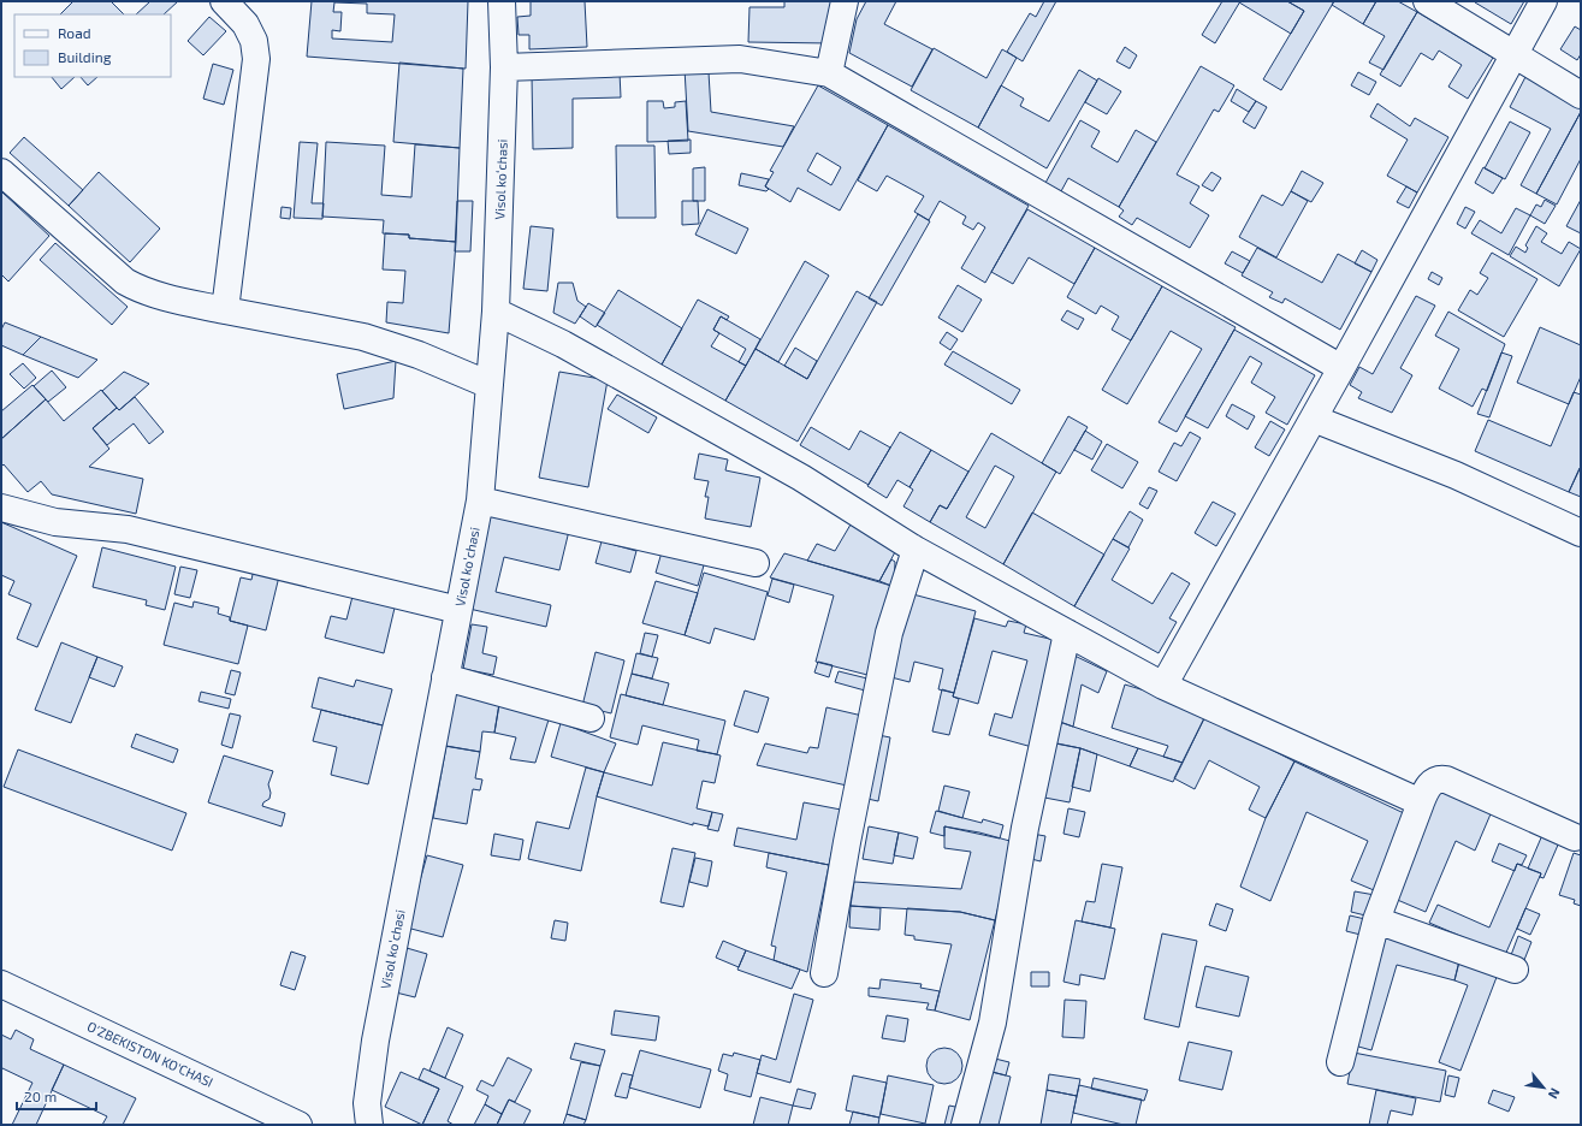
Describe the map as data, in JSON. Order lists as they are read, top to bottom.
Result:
{
  "streets": {
    "street": ["Visol koʻchasi", "O'ZBEKISTON KO'CHASI"]
  },
  "legend": ["Road", "Building"],
  "scale_bar": "20 m",
  "north": "bottom right"
}
